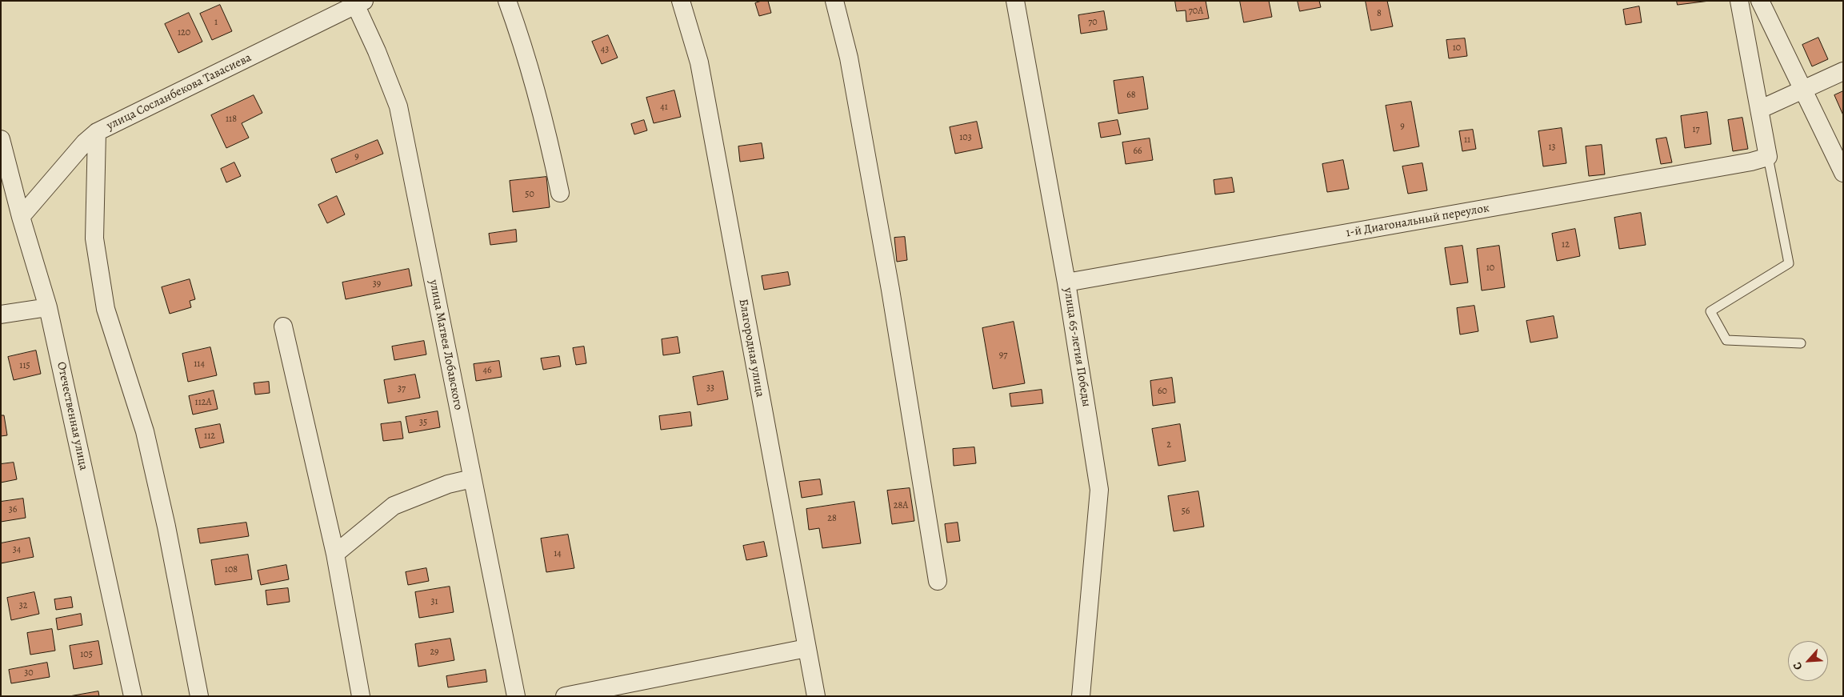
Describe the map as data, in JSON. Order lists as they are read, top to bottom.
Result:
{
  "streets": {
    "street": [
      "улица Сосланбекова Тавасиева",
      "1-й Диагональный переулок",
      "улица Матвея Лобавского",
      "улица 65-летия Победы",
      "Благородная улица",
      "Отечественная улица"
    ]
  },
  "crossings": [
    ["улица Сосланбекова Тавасиева", "улица Матвея Лобавского"],
    ["улица Сосланбекова Тавасиева", "Отечественная улица"],
    ["1-й Диагональный переулок", "улица 65-летия Победы"]
  ],
  "house_numbers": [
    "70А",
    "8",
    "1",
    "70",
    "120",
    "10",
    "43",
    "68",
    "41",
    "118",
    "9",
    "17",
    "103",
    "11",
    "13",
    "66",
    "9",
    "50",
    "12",
    "10",
    "39",
    "97",
    "114",
    "115",
    "46",
    "33",
    "37",
    "60",
    "112А",
    "35",
    "112",
    "2",
    "28А",
    "36",
    "56",
    "28",
    "34",
    "14",
    "108",
    "31",
    "32",
    "29",
    "105",
    "30"
  ],
  "north": "bottom left"
}
